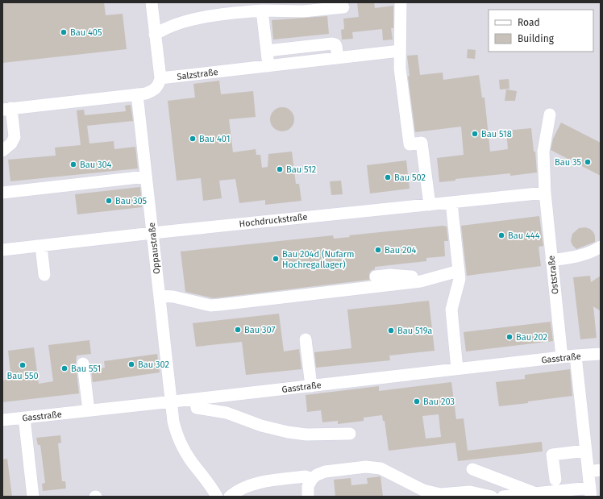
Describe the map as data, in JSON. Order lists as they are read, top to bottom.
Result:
{
  "streets": {
    "street": [
      "Salzstraße",
      "Hochdruckstraße",
      "Oppaustraße",
      "Oststraße",
      "Gasstraße"
    ]
  },
  "crossings": [
    ["Hochdruckstraße", "Oppaustraße"],
    ["Hochdruckstraße", "Oststraße"],
    ["Oppaustraße", "Gasstraße"],
    ["Oststraße", "Gasstraße"]
  ],
  "places": [
    "Bau 405",
    "Bau 518",
    "Bau 401",
    "Bau 35",
    "Bau 304",
    "Bau 512",
    "Bau 502",
    "Bau 305",
    "Bau 444",
    "Bau 204",
    "Bau 204d (Nufarm Hochregallager)",
    "Bau 307",
    "Bau 519a",
    "Bau 202",
    "Bau 302",
    "Bau 550",
    "Bau 551",
    "Bau 203"
  ],
  "legend": ["Road", "Building"]
}
